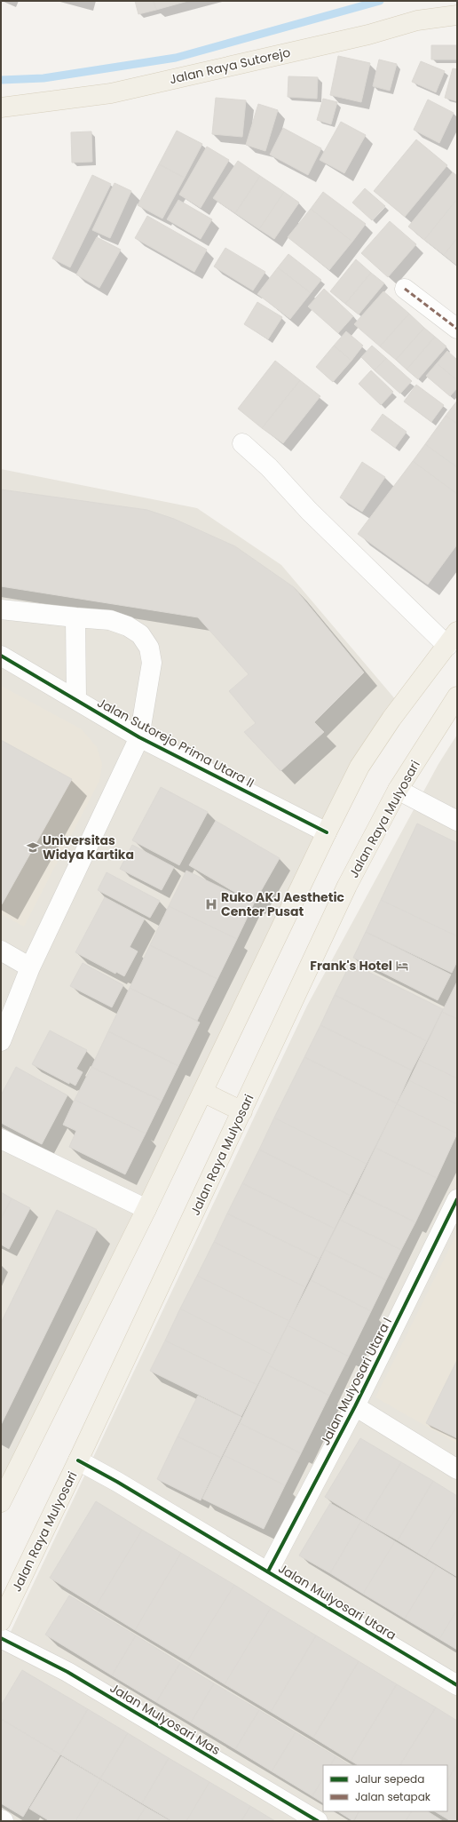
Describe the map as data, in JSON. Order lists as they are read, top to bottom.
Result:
{
  "streets": {
    "main road": ["Jalan Raya Sutorejo", "Jalan Raya Mulyosari"],
    "street": [
      "Jalan Sutorejo Prima Utara II",
      "Jalan Mulyosari Utara I",
      "Jalan Mulyosari Utara",
      "Jalan Mulyosari Mas"
    ]
  },
  "crossings": [
    ["Jalan Raya Mulyosari", "Jalan Mulyosari Utara"],
    ["Jalan Mulyosari Utara I", "Jalan Mulyosari Utara"]
  ],
  "places": {
    "school or university": ["Universitas Widya Kartika"],
    "hospital": ["Ruko AKJ Aesthetic Center Pusat"],
    "hotel": ["Frank's Hotel"]
  },
  "legend": ["Jalur sepeda", "Jalan setapak"]
}
